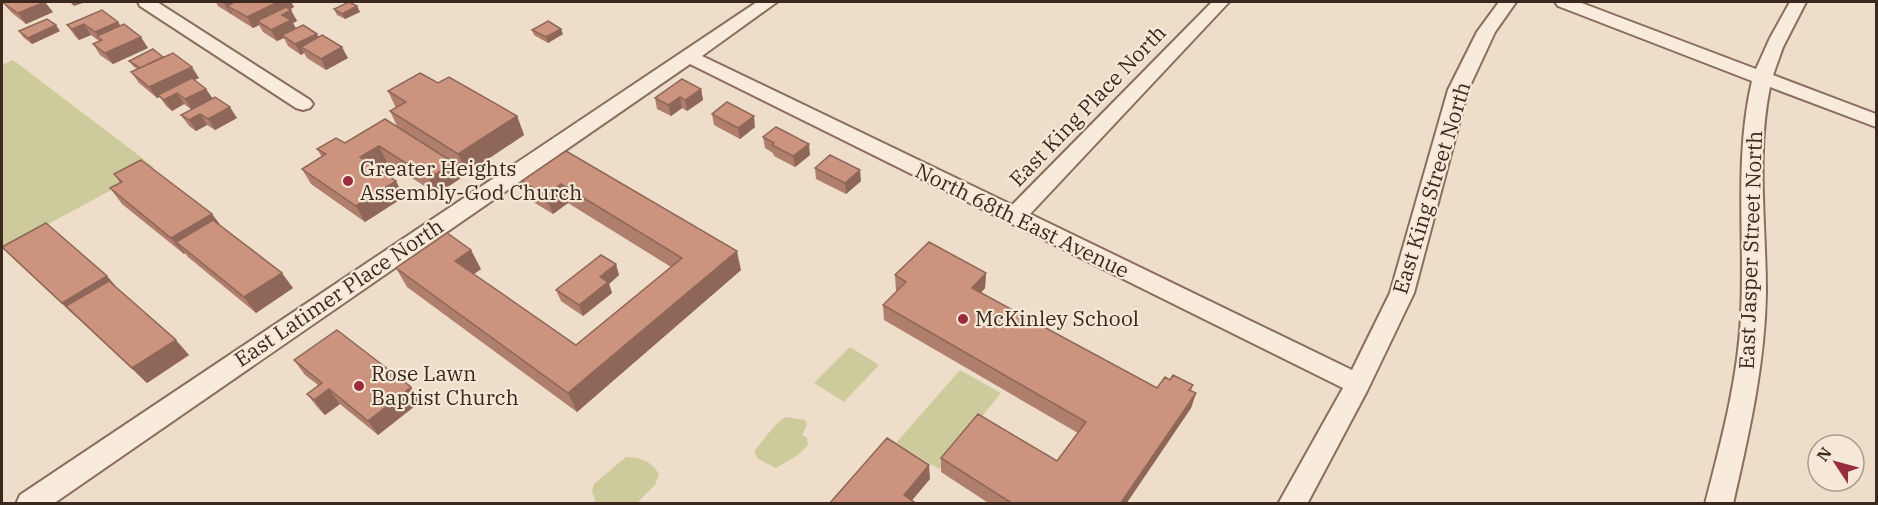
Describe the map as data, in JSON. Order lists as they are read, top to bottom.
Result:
{
  "streets": {
    "street": [
      "East King Place North",
      "East King Street North",
      "North 68th East Avenue",
      "East Jasper Street North",
      "East Latimer Place North"
    ]
  },
  "crossings": [
    ["East King Place North", "North 68th East Avenue"],
    ["East King Street North", "North 68th East Avenue"],
    ["North 68th East Avenue", "East Latimer Place North"]
  ],
  "places": ["Greater Heights Assembly-God Church", "McKinley School", "Rose Lawn Baptist Church"],
  "north": "top left"
}
